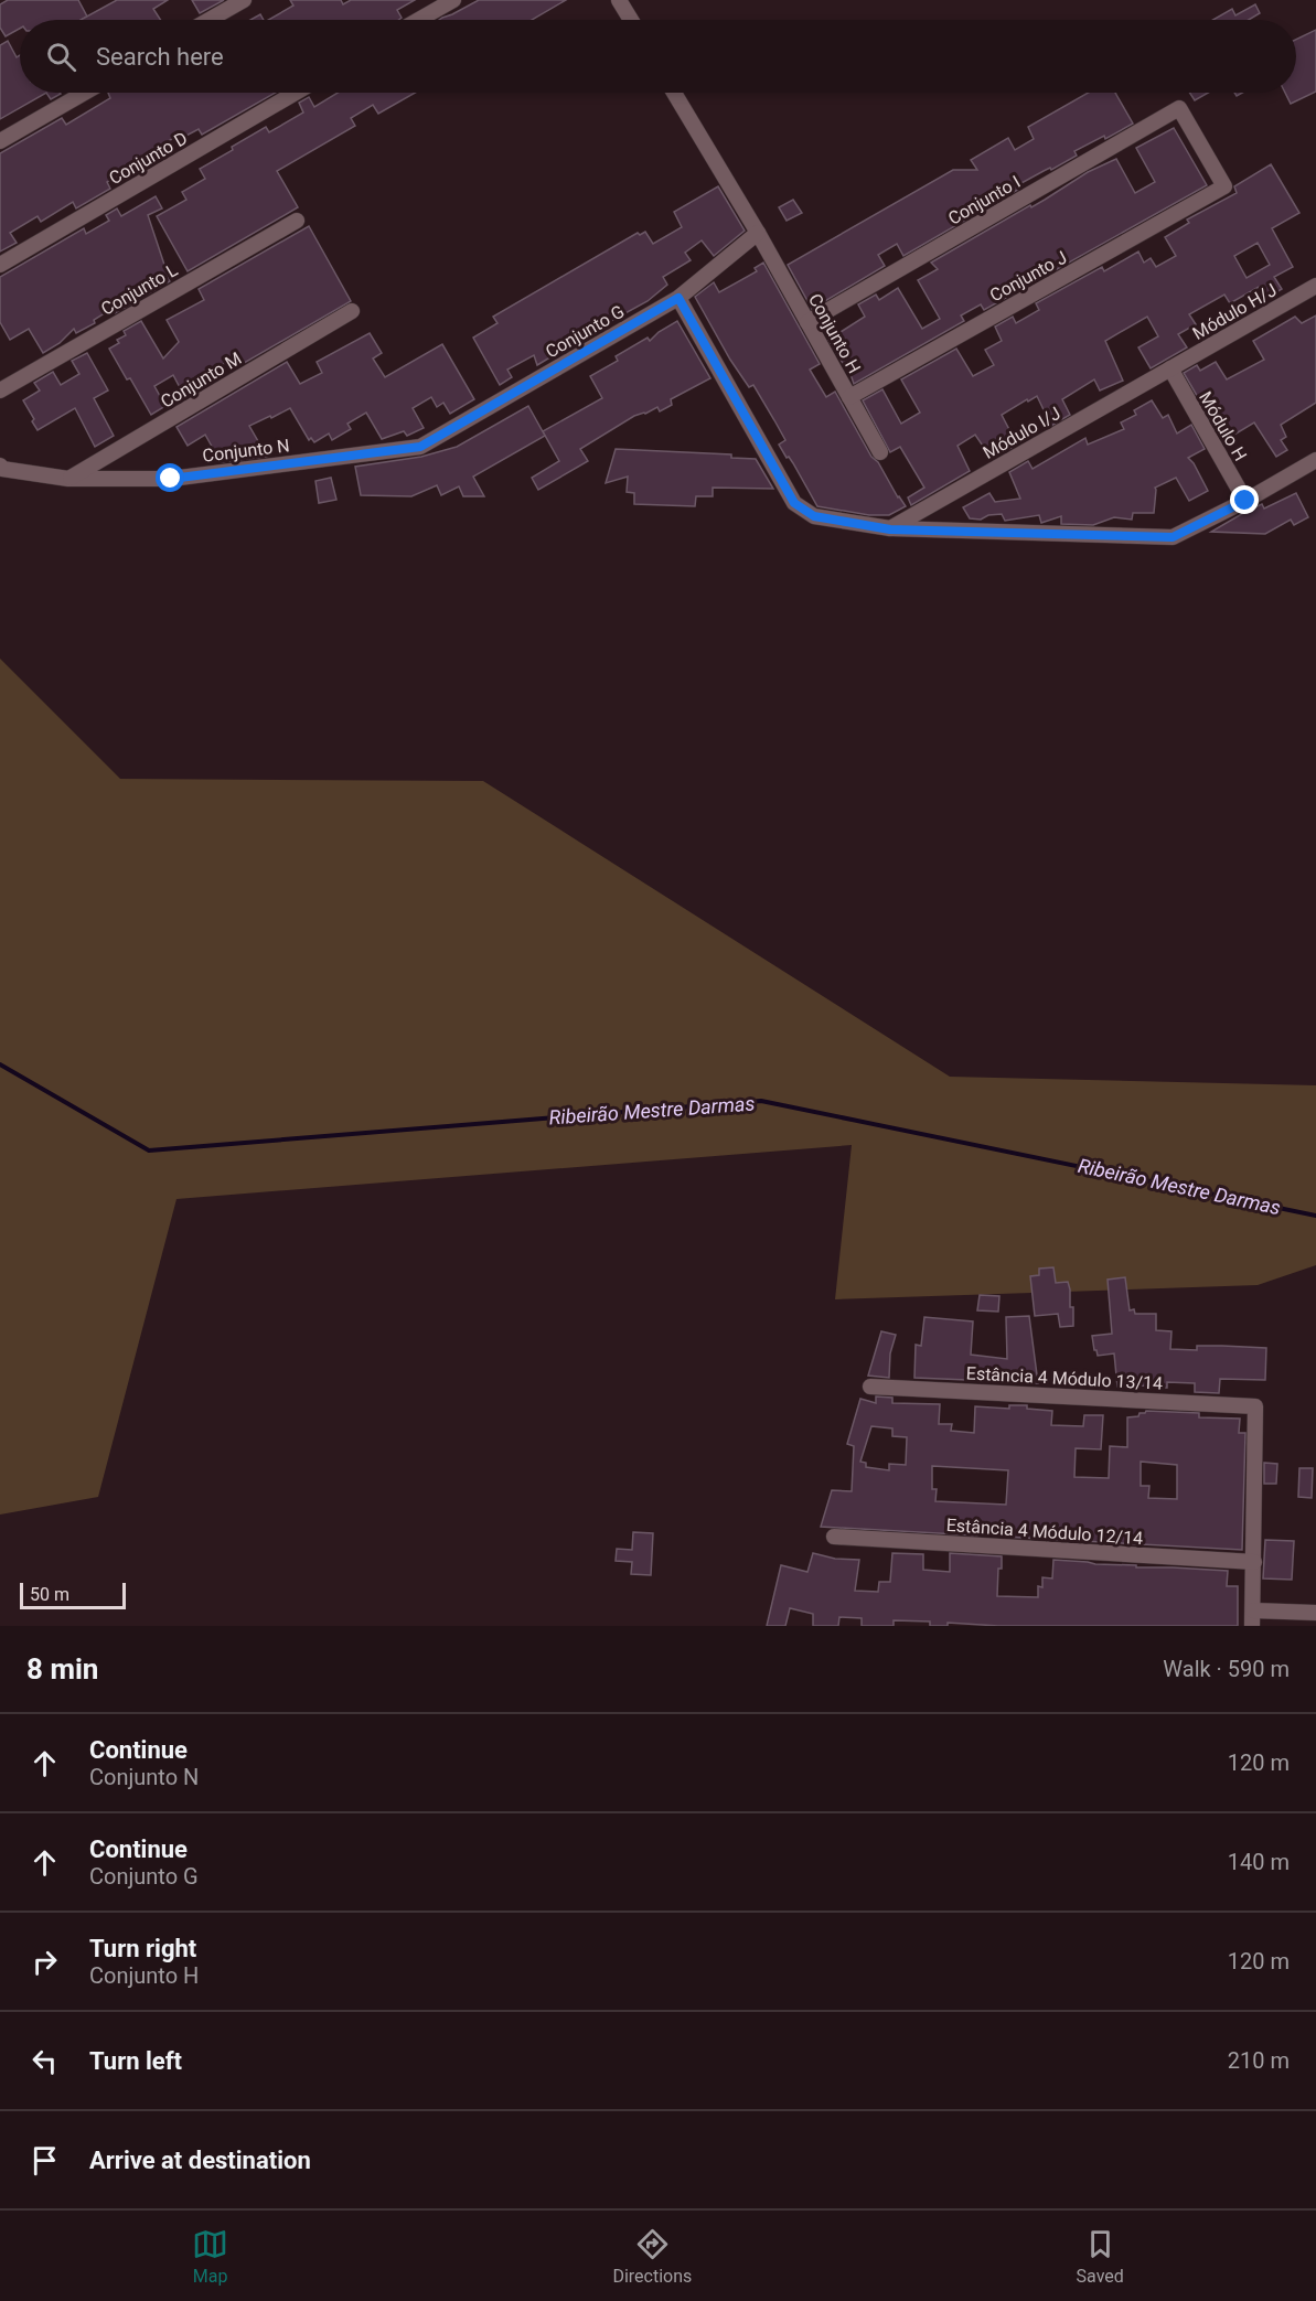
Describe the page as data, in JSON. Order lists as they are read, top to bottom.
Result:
{
  "streets": {
    "street": [
      "Conjunto D",
      "Conjunto I",
      "Conjunto J",
      "Conjunto L",
      "Módulo H/J",
      "Conjunto G",
      "Conjunto H",
      "Conjunto M",
      "Módulo H",
      "Módulo I/J",
      "Conjunto N",
      "Estância 4 Módulo 13/14",
      "Estância 4 Módulo 12/14"
    ]
  },
  "crossings": [
    ["Conjunto I", "Conjunto J"],
    ["Conjunto I", "Conjunto H"],
    ["Conjunto J", "Conjunto H"],
    ["Módulo H/J", "Módulo H"],
    ["Módulo H/J", "Módulo I/J"],
    ["Conjunto G", "Conjunto H"],
    ["Conjunto G", "Conjunto N"],
    ["Conjunto M", "Conjunto N"],
    ["Módulo H", "Módulo I/J"],
    ["Estância 4 Módulo 13/14", "Estância 4 Módulo 12/14"]
  ],
  "water": ["Ribeirão Mestre Darmas"],
  "scale_bar": "50 m",
  "page": {
    "search": "Search here",
    "scale": "50 m",
    "heading": ["8 min", "Walk · 590 m"],
    "list": [
      ["Continue", "Conjunto N", "120 m"],
      ["Continue", "Conjunto G", "140 m"],
      ["Turn right", "Conjunto H", "120 m"],
      ["Turn left", "210 m"],
      "Arrive at destination"
    ],
    "nav": ["Map", "Directions", "Saved"]
  }
}
